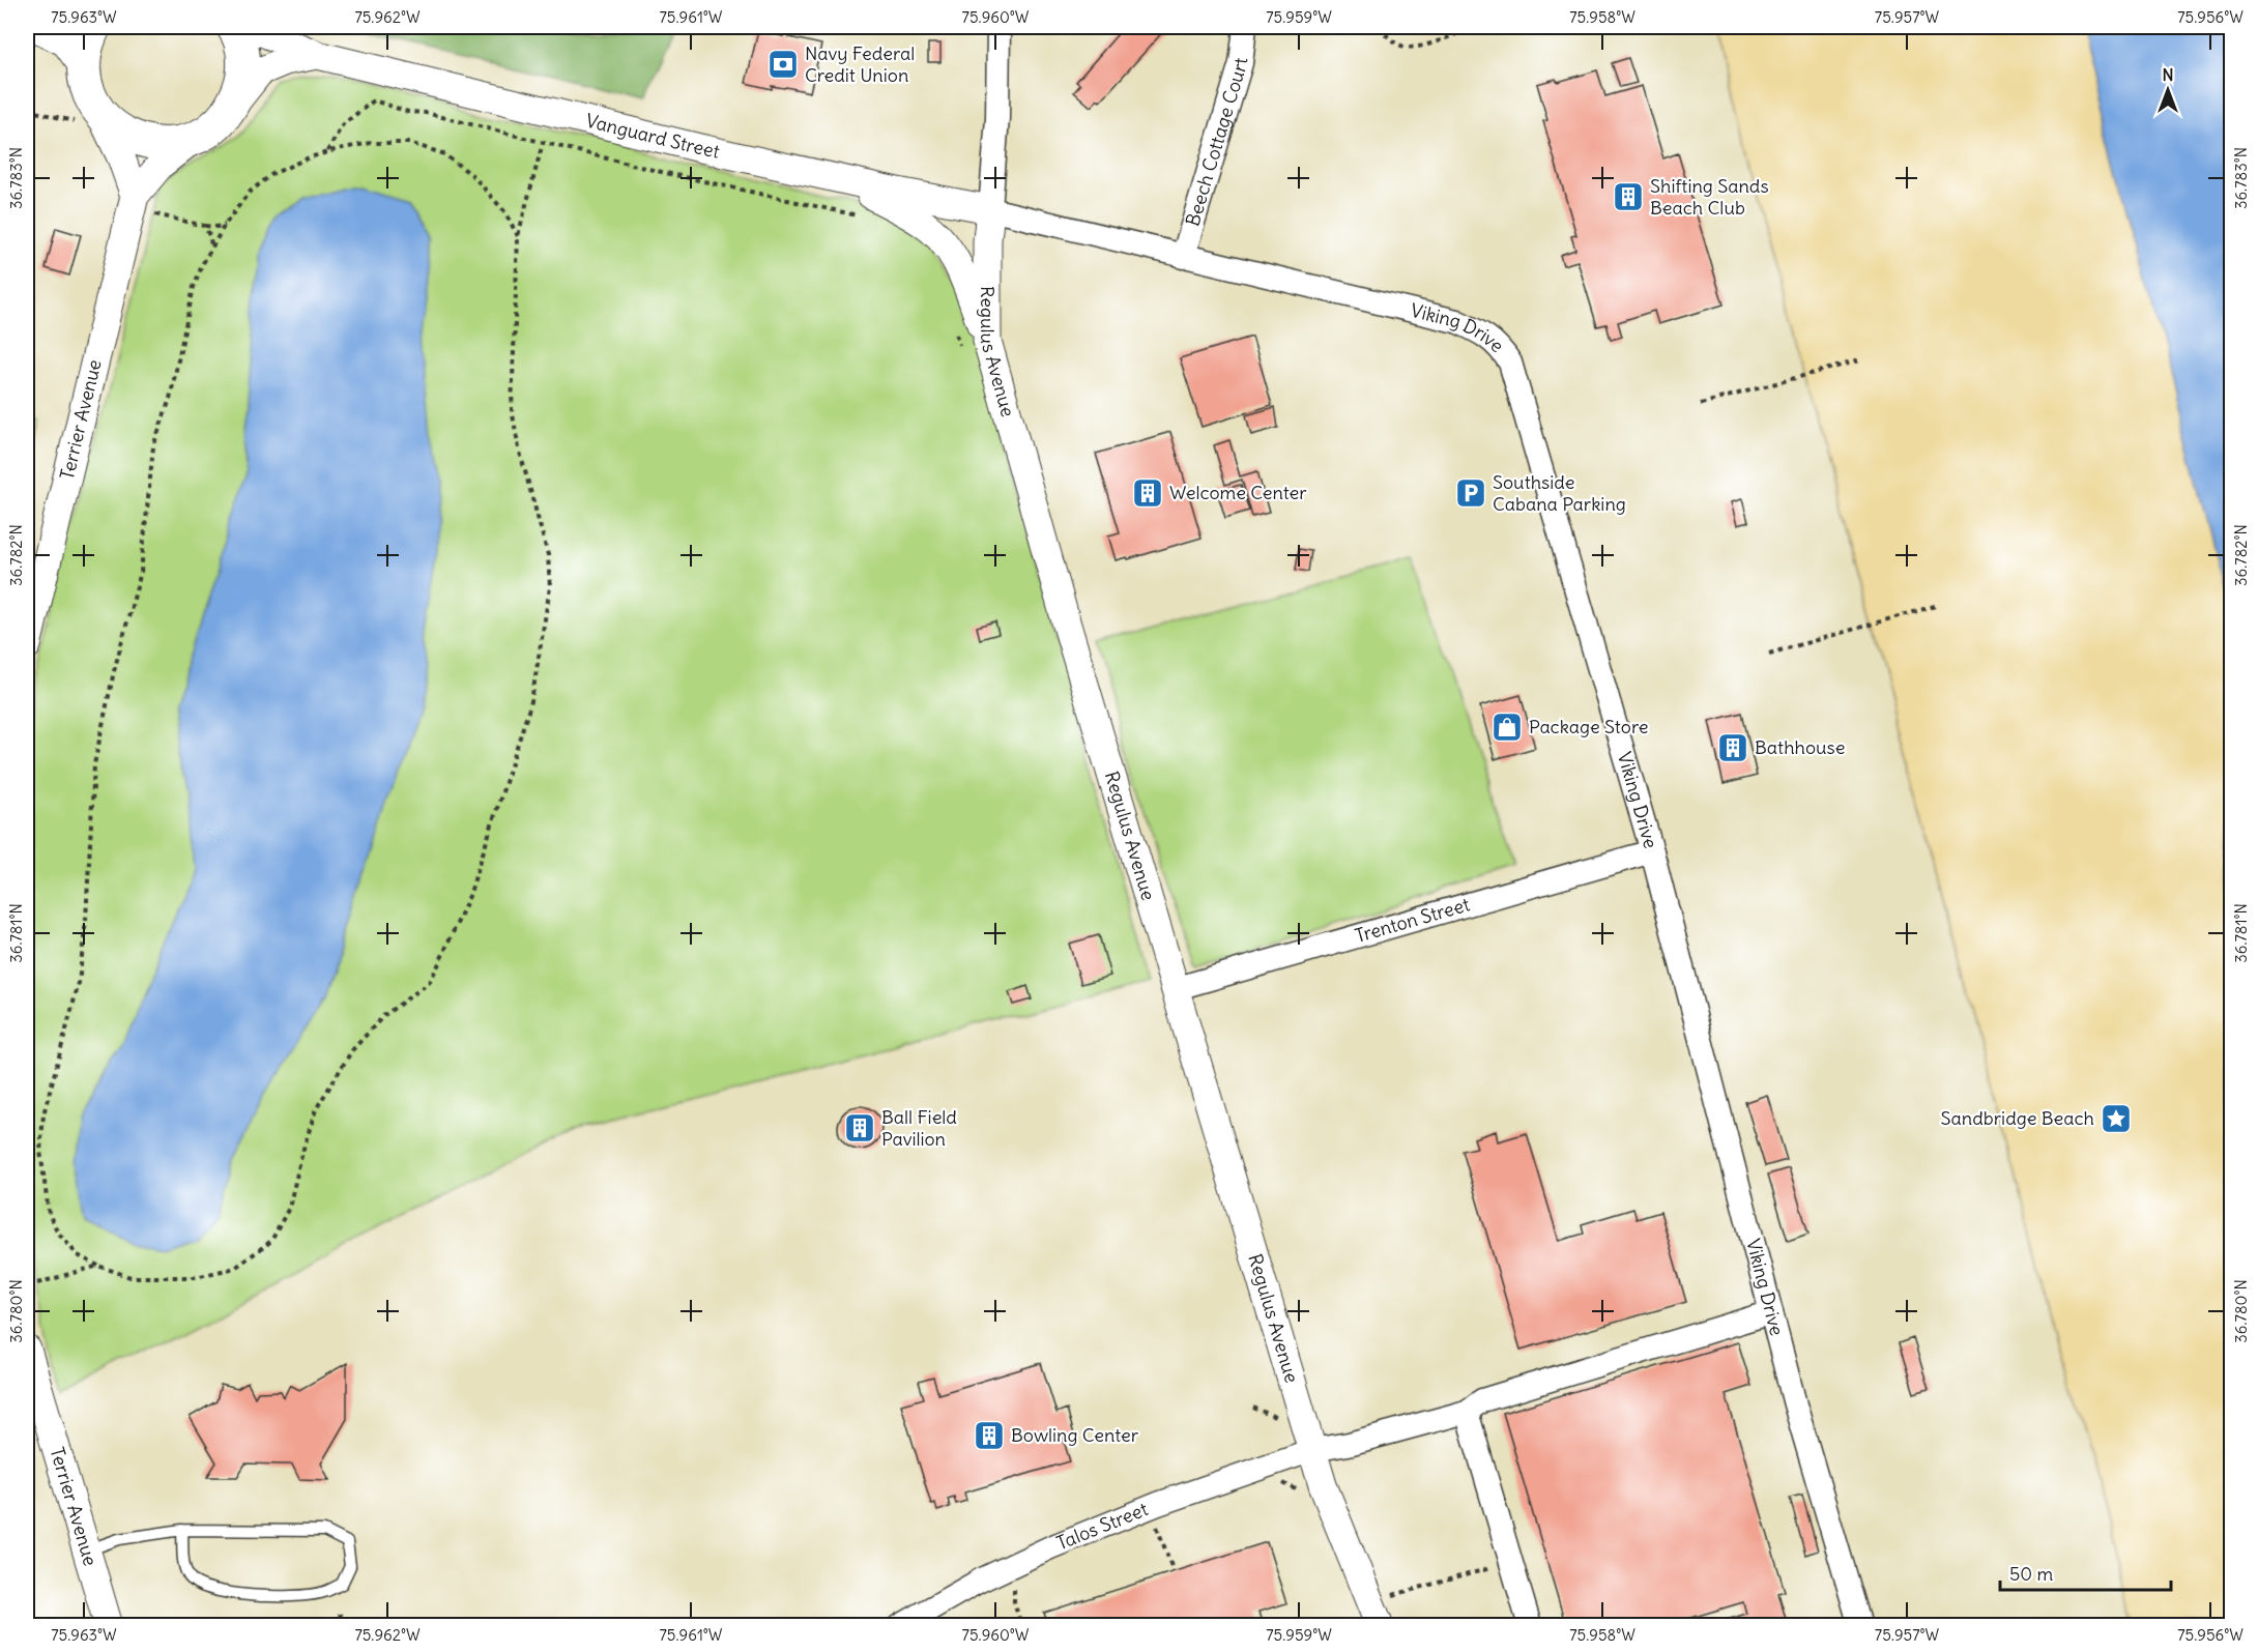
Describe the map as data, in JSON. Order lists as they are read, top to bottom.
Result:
{
  "streets": {
    "street": [
      "Vanguard Street",
      "Beech Cottage Court",
      "Viking Drive",
      "Regulus Avenue",
      "Terrier Avenue",
      "Trenton Street",
      "Talos Street"
    ]
  },
  "crossings": [
    ["Vanguard Street", "Viking Drive"],
    ["Vanguard Street", "Regulus Avenue"],
    ["Beech Cottage Court", "Viking Drive"],
    ["Viking Drive", "Regulus Avenue"],
    ["Viking Drive", "Trenton Street"],
    ["Viking Drive", "Talos Street"],
    ["Regulus Avenue", "Trenton Street"],
    ["Regulus Avenue", "Talos Street"]
  ],
  "places": {
    "bank": ["Navy Federal Credit Union"],
    "building": [
      "Shifting Sands Beach Club",
      "Welcome Center",
      "Bathhouse",
      "Ball Field Pavilion",
      "Bowling Center"
    ],
    "parking": ["Southside Cabana Parking"],
    "shop": ["Package Store"],
    "place": ["Sandbridge Beach"]
  },
  "scale_bar": "50 m",
  "north": "top",
  "coordinates": [
    "75.963°W",
    "75.962°W",
    "75.961°W",
    "75.960°W",
    "75.959°W",
    "75.958°W",
    "75.957°W",
    "75.956°W",
    "36.783°N",
    "36.782°N",
    "36.781°N",
    "36.780°N"
  ]
}
